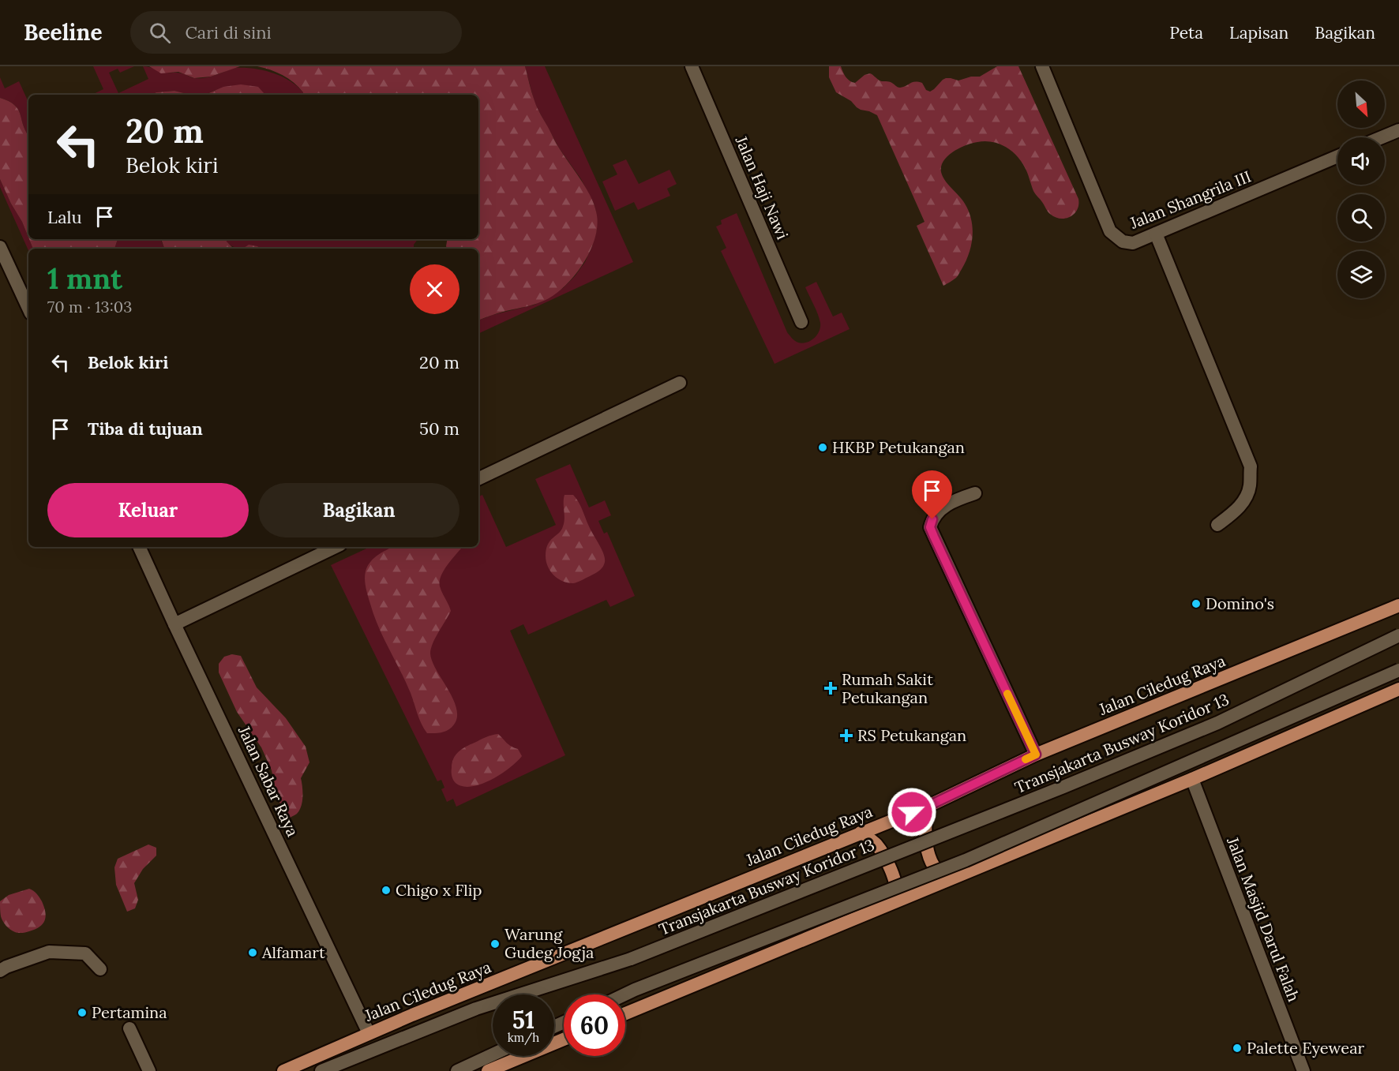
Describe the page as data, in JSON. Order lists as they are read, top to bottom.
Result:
{
  "streets": {
    "main road": ["Jalan Ciledug Raya"],
    "street": [
      "Jalan Haji Nawi",
      "Jalan Shangrila III",
      "Transjakarta Busway Koridor 13",
      "Jalan Sabar Raya",
      "Jalan Masjid Darul Falah"
    ]
  },
  "crossings": [
    ["Jalan Ciledug Raya", "Jalan Sabar Raya"]
  ],
  "places": {
    "other": [
      "HKBP Petukangan",
      "Domino's",
      "Chigo x Flip",
      "Warung Gudeg Jogja",
      "Alfamart",
      "Pertamina",
      "Palette Eyewear"
    ],
    "health": ["Rumah Sakit Petukangan", "RS Petukangan"]
  },
  "north": "bottom right",
  "page": {
    "header": "Beeline",
    "search": "Cari di sini",
    "nav": ["Peta", "Lapisan", "Bagikan"],
    "turn": ["20 m", "Belok kiri"],
    "then": "Lalu",
    "heading": ["1 mnt", "70 m · 13:03"],
    "list": [
      {
        "name": "Belok kiri",
        "value": "20 m"
      },
      {
        "name": "Tiba di tujuan",
        "value": "50 m"
      }
    ],
    "buttons": ["Keluar", "Bagikan"],
    "speed": "51 km/h",
    "limit": "60"
  }
}
